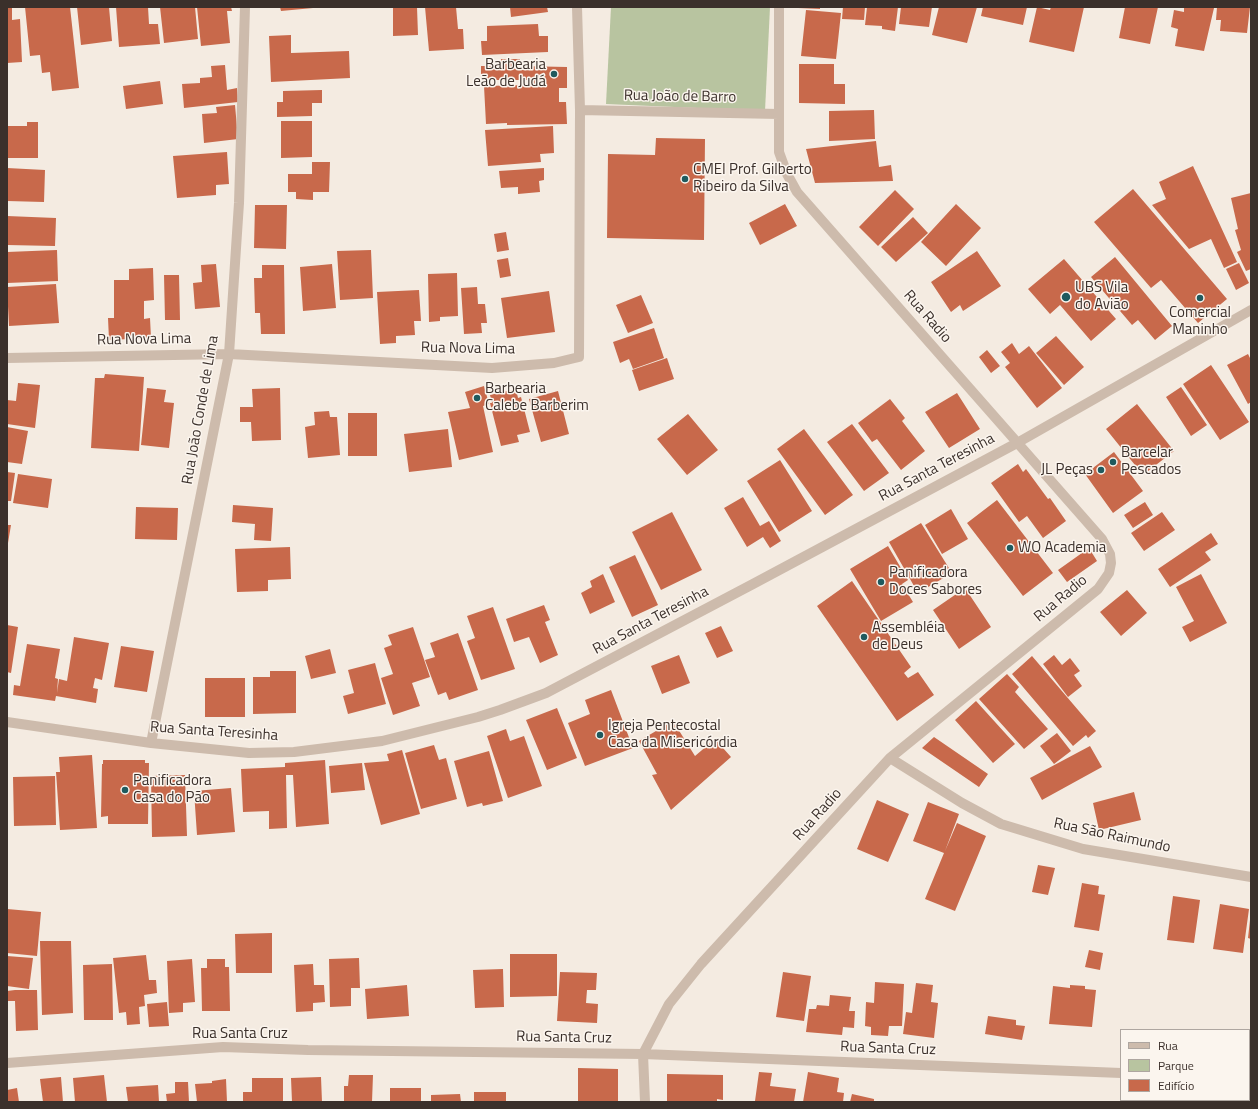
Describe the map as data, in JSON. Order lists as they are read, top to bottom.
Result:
{
  "streets": {
    "street": [
      "Rua João de Barro",
      "Rua Radio",
      "Rua Nova Lima",
      "Rua João Conde de Lima",
      "Rua Santa Teresinha",
      "Rua São Raimundo",
      "Rua Santa Cruz"
    ]
  },
  "crossings": [
    ["Rua João de Barro", "Rua Radio"],
    ["Rua João de Barro", "Rua Nova Lima"],
    ["Rua Radio", "Rua Santa Teresinha"],
    ["Rua Radio", "Rua São Raimundo"],
    ["Rua Radio", "Rua Santa Cruz"],
    ["Rua Nova Lima", "Rua João Conde de Lima"],
    ["Rua João Conde de Lima", "Rua Santa Teresinha"]
  ],
  "places": [
    "Barbearia Leão de Judá",
    "CMEI Prof. Gilberto Ribeiro da Silva",
    "UBS Vila do Avião",
    "Comercial Maninho",
    "Barbearia Calebe Barberim",
    "Barcelar Pescados",
    "JL Peças",
    "WO Academia",
    "Panificadora Doces Sabores",
    "Assembléia de Deus",
    "Igreja Pentecostal Casa da Misericórdia",
    "Panificadora Casa do Pão"
  ],
  "legend": ["Rua", "Parque", "Edifício"]
}
